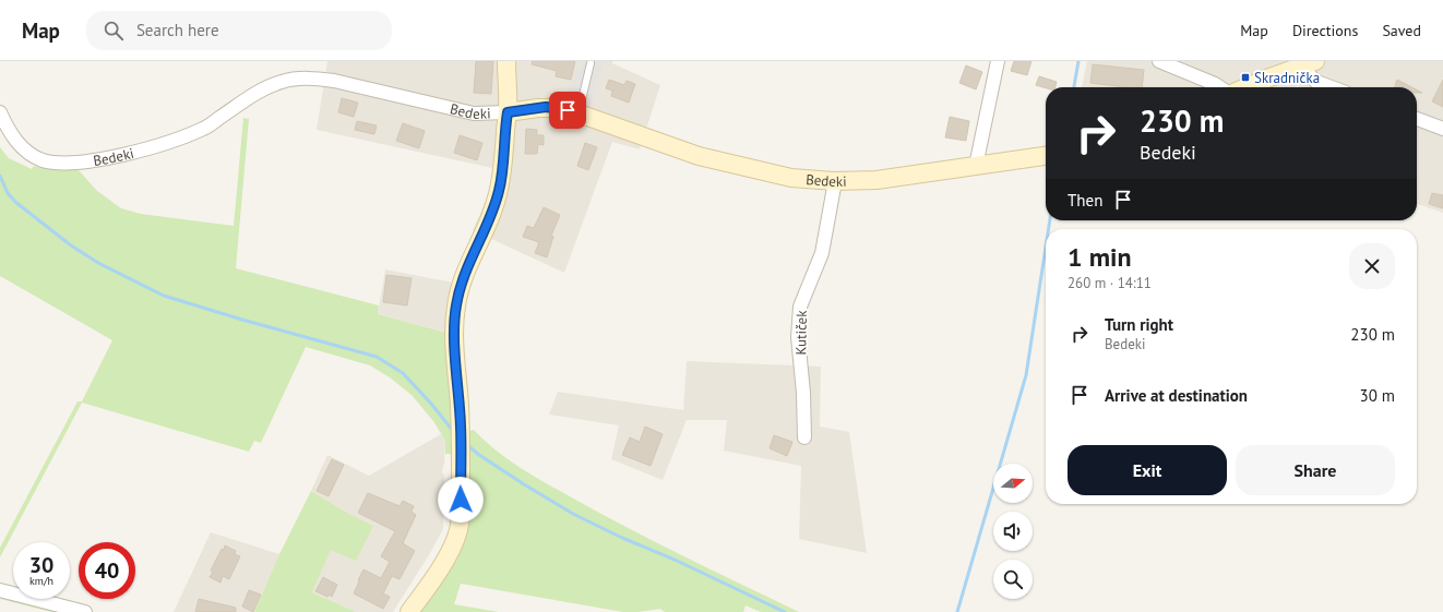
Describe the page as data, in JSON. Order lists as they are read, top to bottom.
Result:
{
  "streets": {
    "main road": ["Bedeki"],
    "street": ["Kutiček"]
  },
  "crossings": [
    ["Bedeki", "Kutiček"]
  ],
  "places": {
    "transit": ["Skradnička"]
  },
  "north": "right",
  "page": {
    "header": "Map",
    "search": "Search here",
    "nav": ["Map", "Directions", "Saved"],
    "turn": ["230 m", "Bedeki"],
    "then": "Then",
    "heading": ["1 min", "260 m · 14:11"],
    "list": [
      {
        "name": "Turn right",
        "note": "Bedeki",
        "value": "230 m"
      },
      {
        "name": "Arrive at destination",
        "value": "30 m"
      }
    ],
    "buttons": ["Exit", "Share"],
    "speed": "30 km/h",
    "limit": "40"
  }
}
